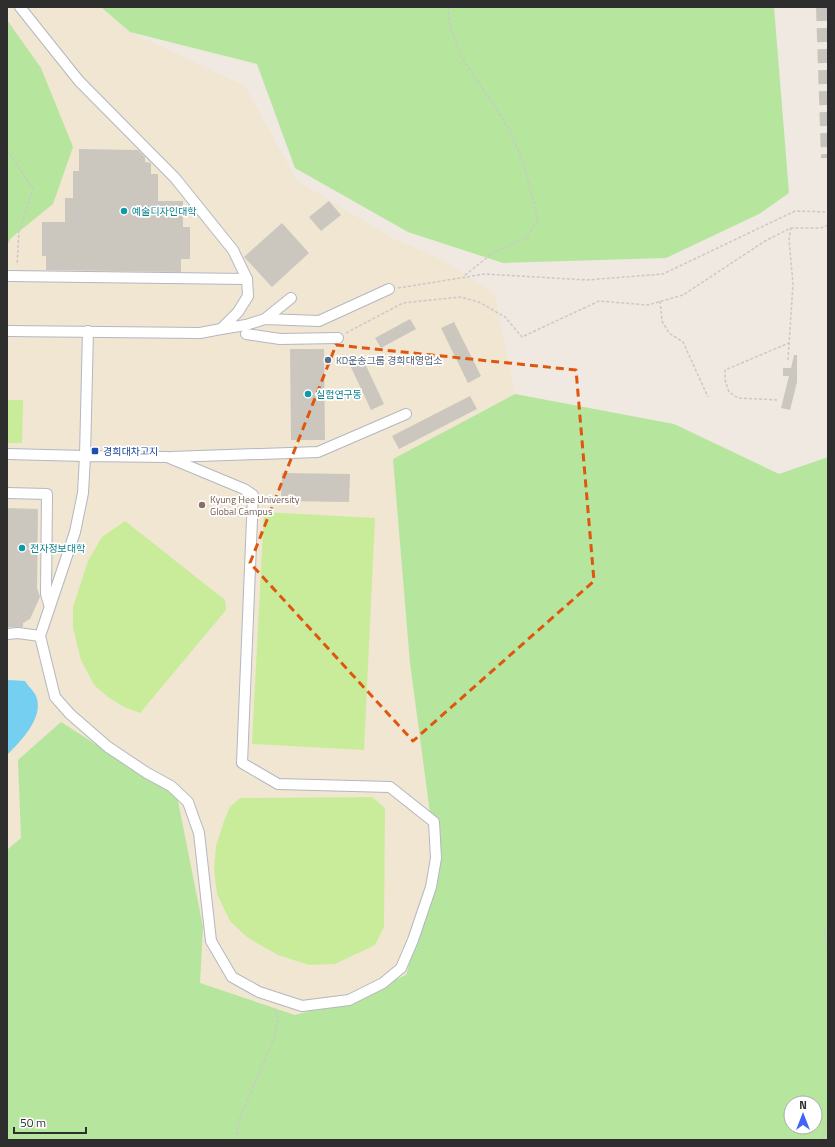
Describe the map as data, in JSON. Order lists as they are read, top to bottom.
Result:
{
  "places": {
    "other": [
      "예술디자인대학",
      "KD운송그룹 경희대영업소",
      "실험연구동",
      "Kyung Hee University Global Campus",
      "전자정보대학"
    ],
    "transit": ["경희대차고지"]
  },
  "scale_bar": "50 m",
  "north": "top"
}
